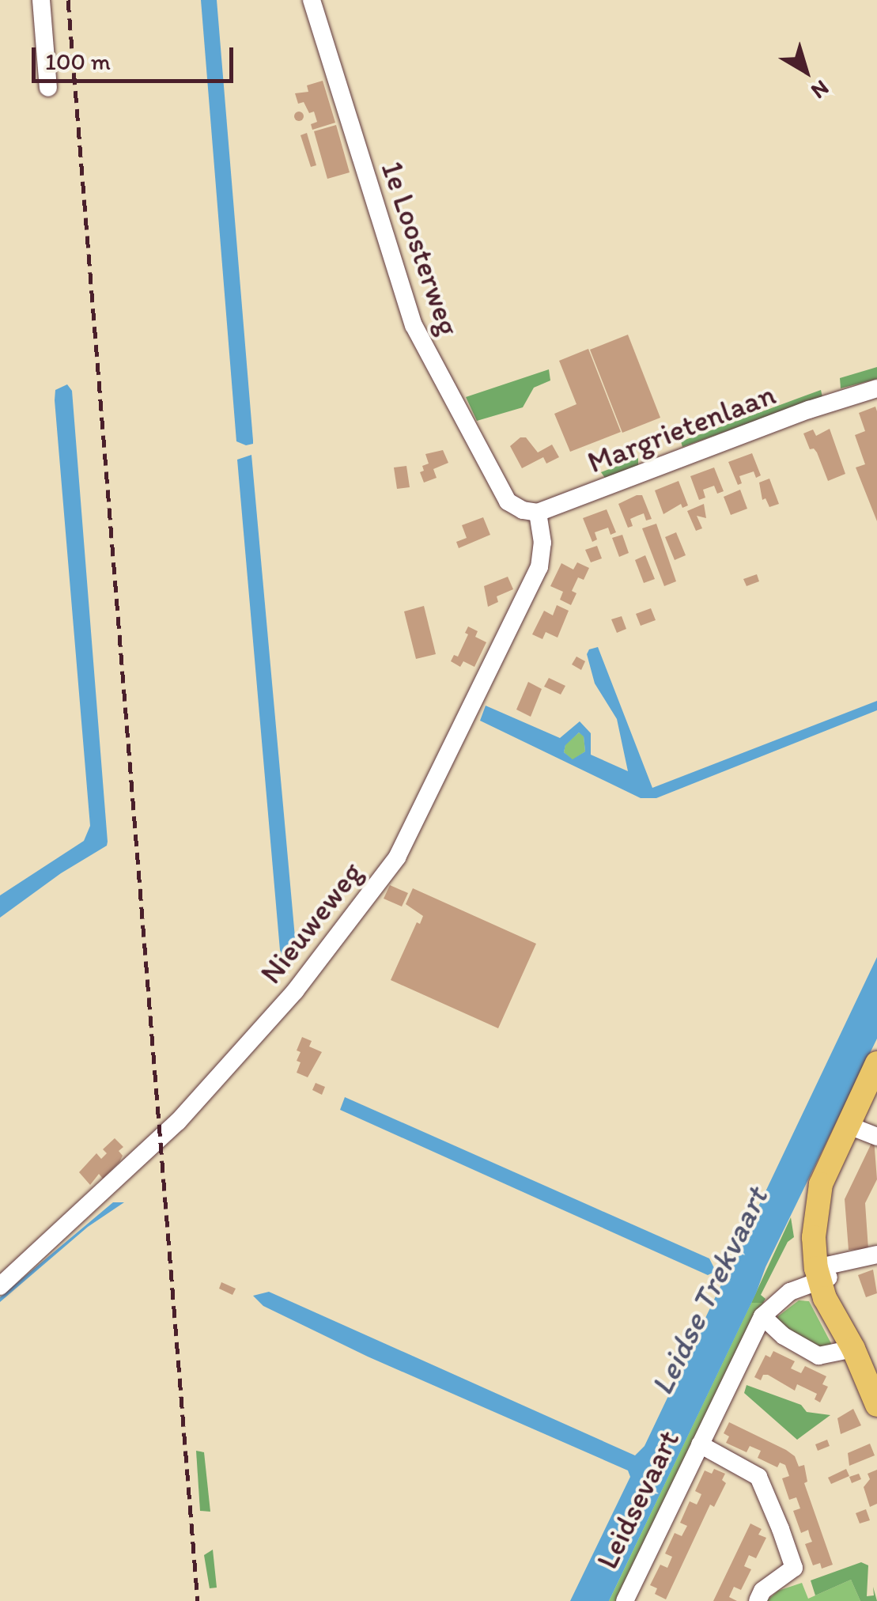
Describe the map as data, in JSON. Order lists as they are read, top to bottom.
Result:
{
  "streets": {
    "street": [
      "1e Loosterweg",
      "Margrietenlaan",
      "Nieuweweg",
      "Leidsevaart"
    ]
  },
  "crossings": [
    ["1e Loosterweg", "Margrietenlaan"],
    ["1e Loosterweg", "Nieuweweg"],
    ["Margrietenlaan", "Nieuweweg"]
  ],
  "water": ["Leidse Trekvaart"],
  "scale_bar": "100 m",
  "north": "bottom right"
}
